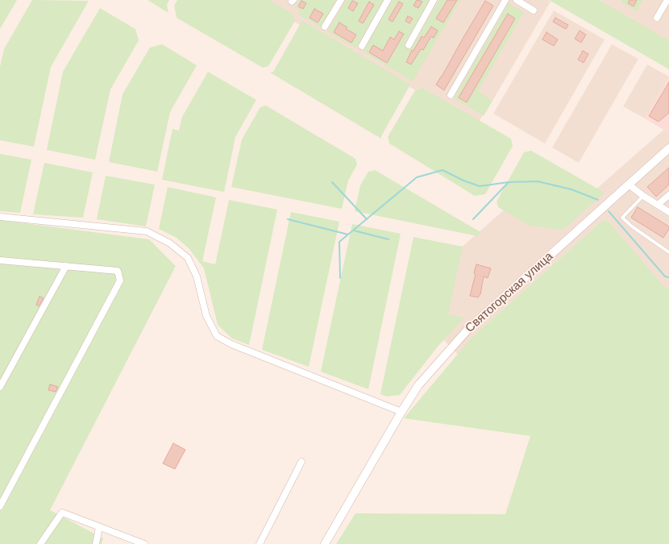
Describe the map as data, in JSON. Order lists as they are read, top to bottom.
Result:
{
  "streets": {
    "street": ["Святогорская улица"]
  }
}
